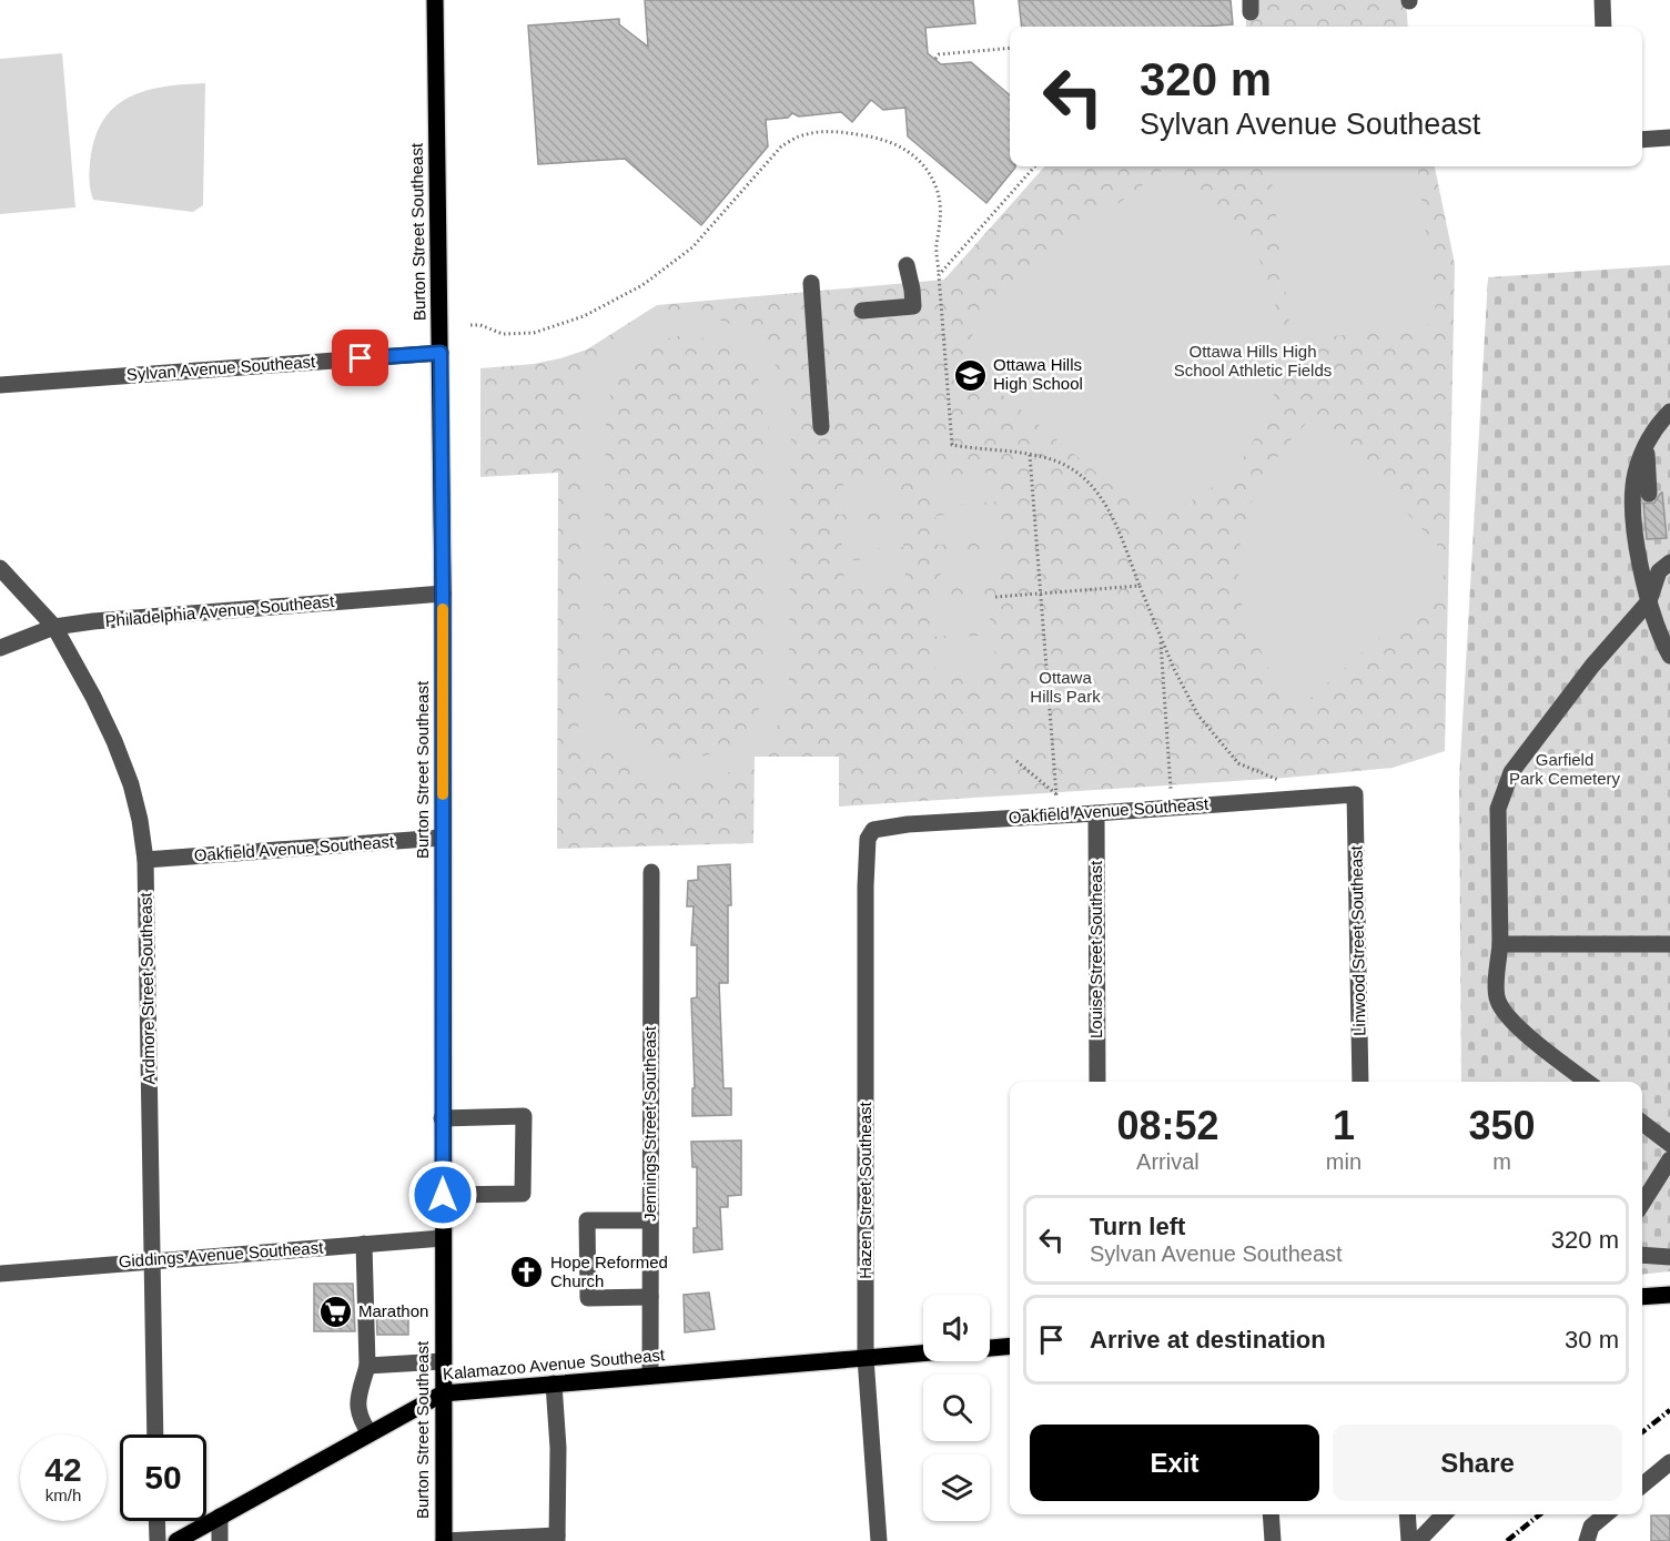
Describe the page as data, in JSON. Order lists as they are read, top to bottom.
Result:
{
  "streets": {
    "main road": ["Burton Street Southeast", "Kalamazoo Avenue Southeast"],
    "street": [
      "Sylvan Avenue Southeast",
      "Philadelphia Avenue Southeast",
      "Oakfield Avenue Southeast",
      "Linwood Street Southeast",
      "Louise Street Southeast",
      "Ardmore Street Southeast",
      "Jennings Street Southeast",
      "Hazen Street Southeast",
      "Giddings Avenue Southeast"
    ]
  },
  "crossings": [
    ["Burton Street Southeast", "Sylvan Avenue Southeast"],
    ["Burton Street Southeast", "Philadelphia Avenue Southeast"],
    ["Burton Street Southeast", "Oakfield Avenue Southeast"],
    ["Burton Street Southeast", "Giddings Avenue Southeast"],
    ["Burton Street Southeast", "Kalamazoo Avenue Southeast"],
    ["Philadelphia Avenue Southeast", "Ardmore Street Southeast"],
    ["Oakfield Avenue Southeast", "Linwood Street Southeast"],
    ["Oakfield Avenue Southeast", "Louise Street Southeast"],
    ["Oakfield Avenue Southeast", "Ardmore Street Southeast"],
    ["Oakfield Avenue Southeast", "Hazen Street Southeast"],
    ["Ardmore Street Southeast", "Giddings Avenue Southeast"],
    ["Jennings Street Southeast", "Kalamazoo Avenue Southeast"],
    ["Hazen Street Southeast", "Kalamazoo Avenue Southeast"]
  ],
  "parks": ["Ottawa Hills High School Athletic Fields", "Ottawa Hills Park", "Garfield Park Cemetery"],
  "places": {
    "school or university": ["Ottawa Hills High School"],
    "church": ["Hope Reformed Church"],
    "supermarket": ["Marathon"]
  },
  "page": {
    "turn": ["320 m", "Sylvan Avenue Southeast"],
    "eta": [
      "08:52",
      "Arrival",
      "1",
      "min",
      "350",
      "m"
    ],
    "list": [
      {
        "name": "Turn left",
        "note": "Sylvan Avenue Southeast",
        "value": "320 m"
      },
      {
        "name": "Arrive at destination",
        "value": "30 m"
      }
    ],
    "buttons": ["Exit", "Share"],
    "speed": "42 km/h",
    "limit": "50"
  }
}
